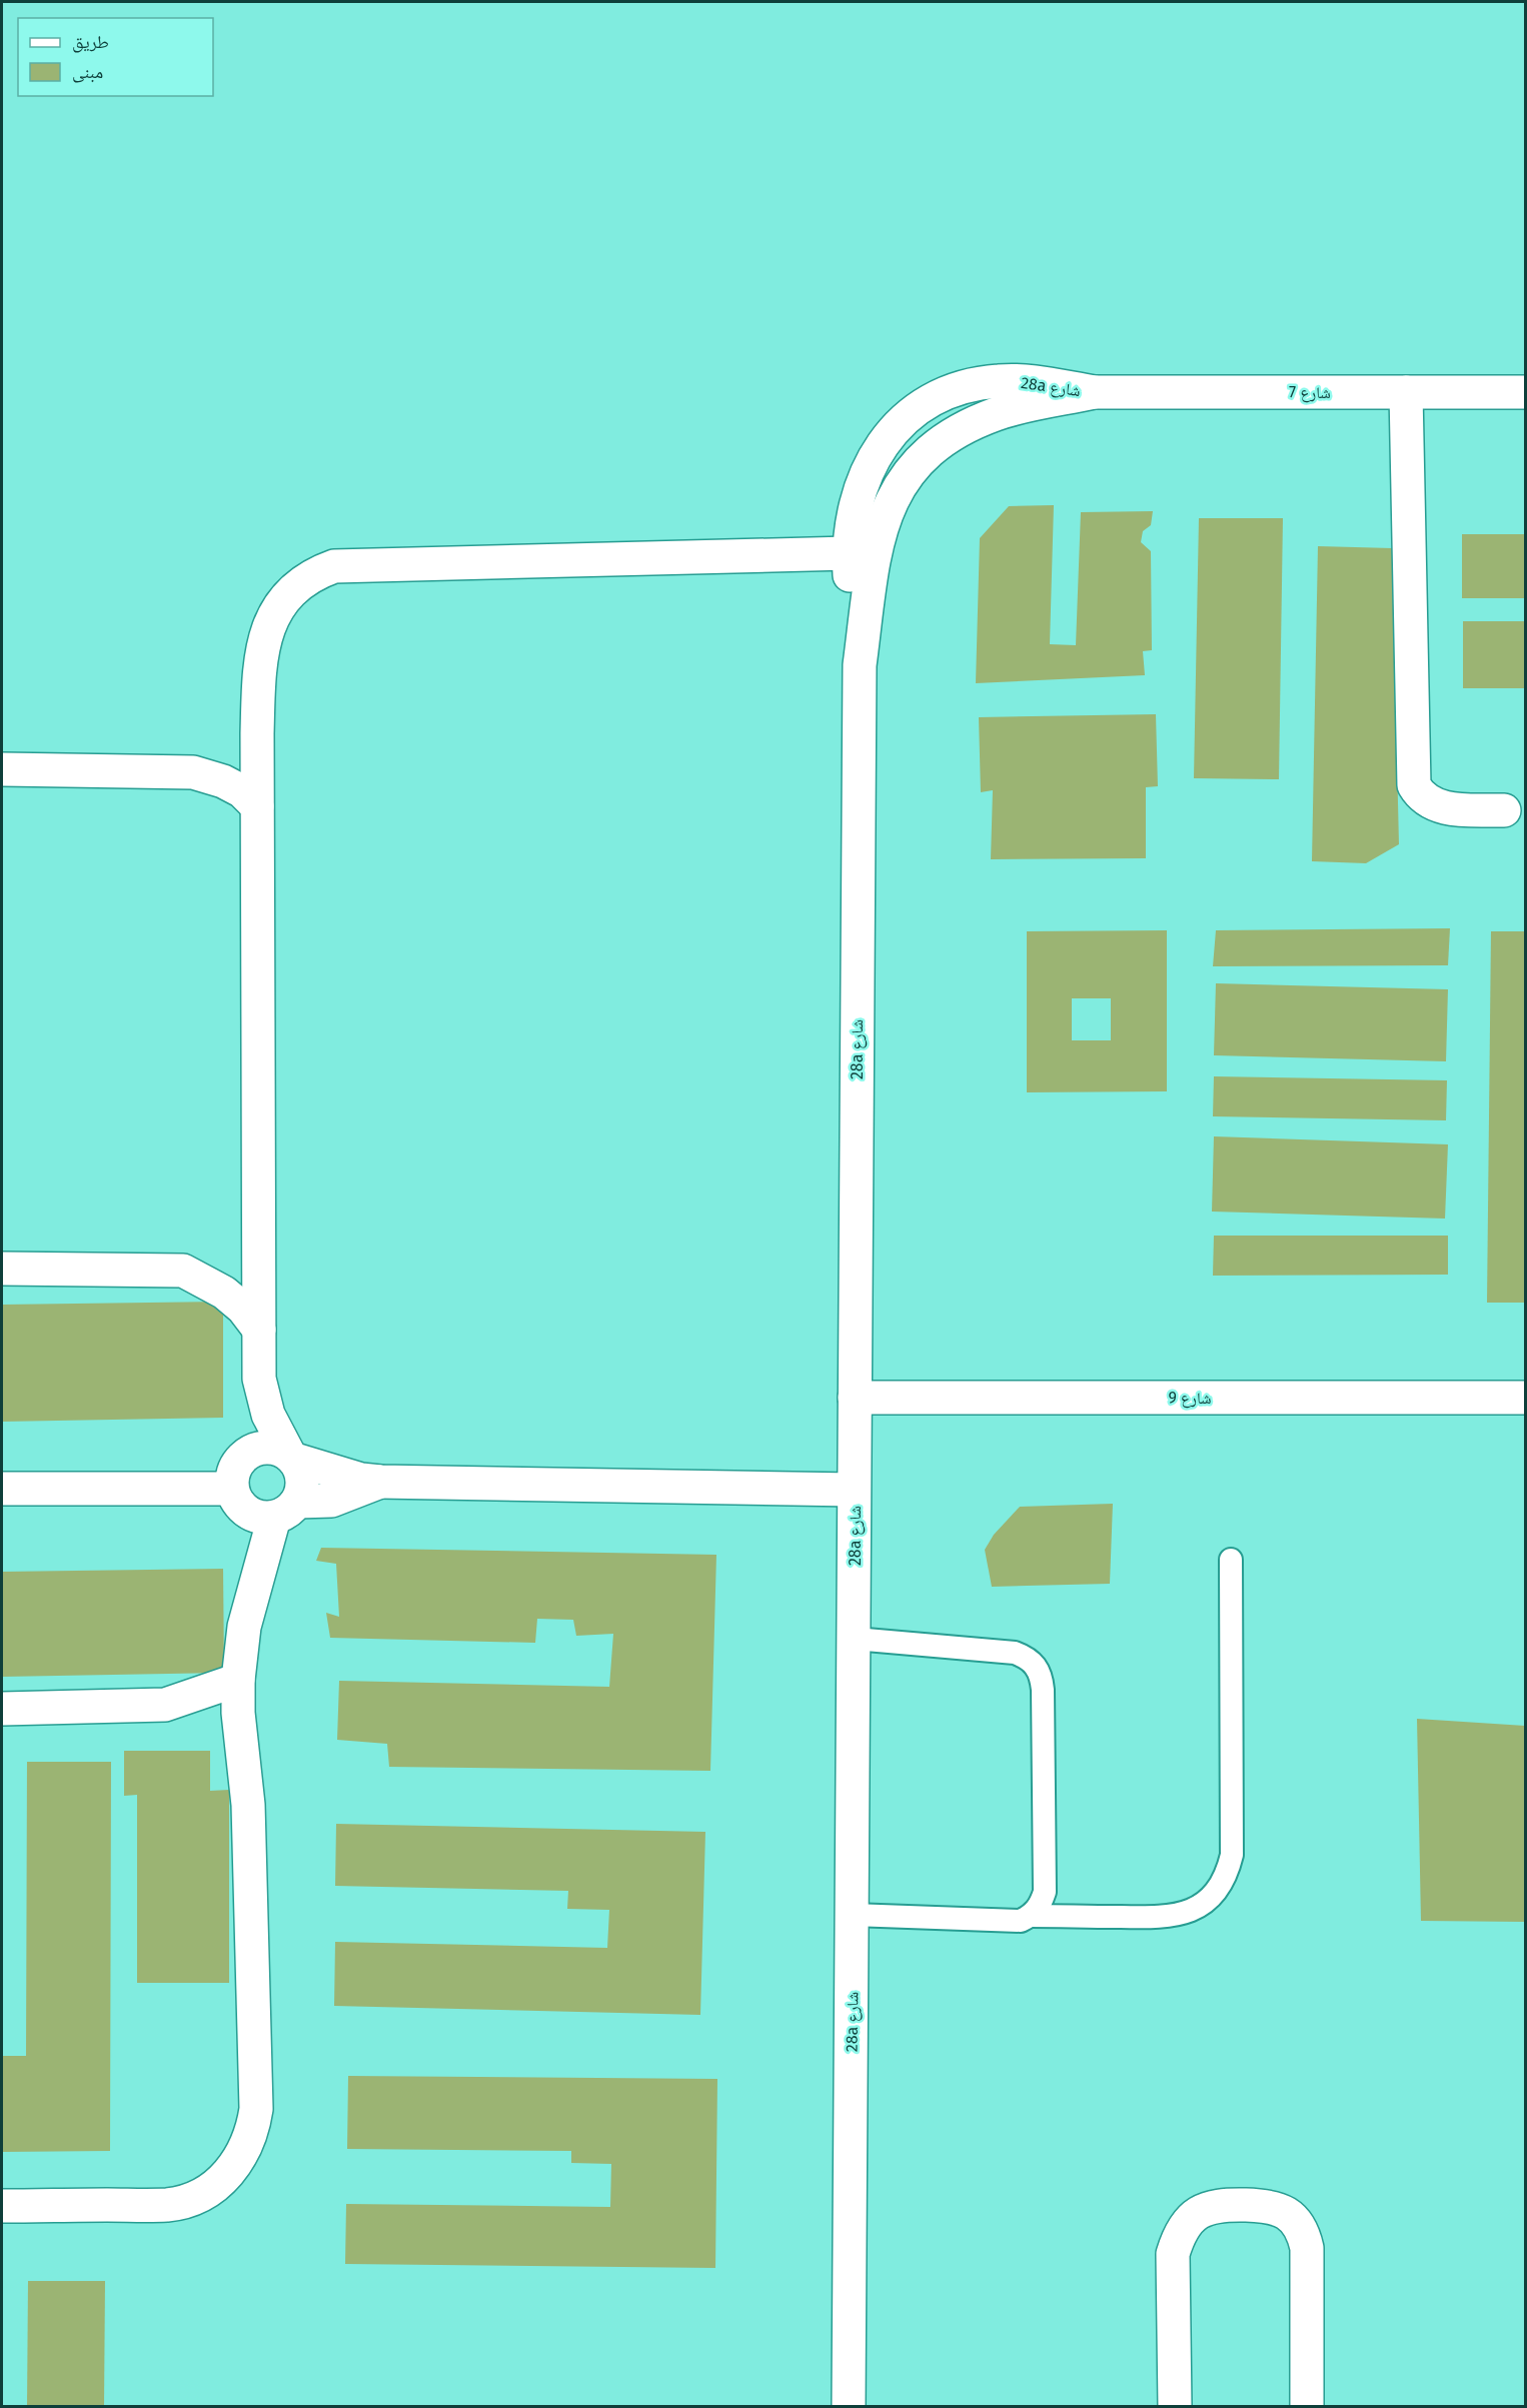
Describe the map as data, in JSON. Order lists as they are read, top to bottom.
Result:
{
  "streets": {
    "street": ["28a شارع", "شارع 7", "شارع 9"]
  },
  "crossings": [
    ["28a شارع", "شارع 7"],
    ["28a شارع", "شارع 9"]
  ],
  "legend": ["طريق", "مبنى"]
}
